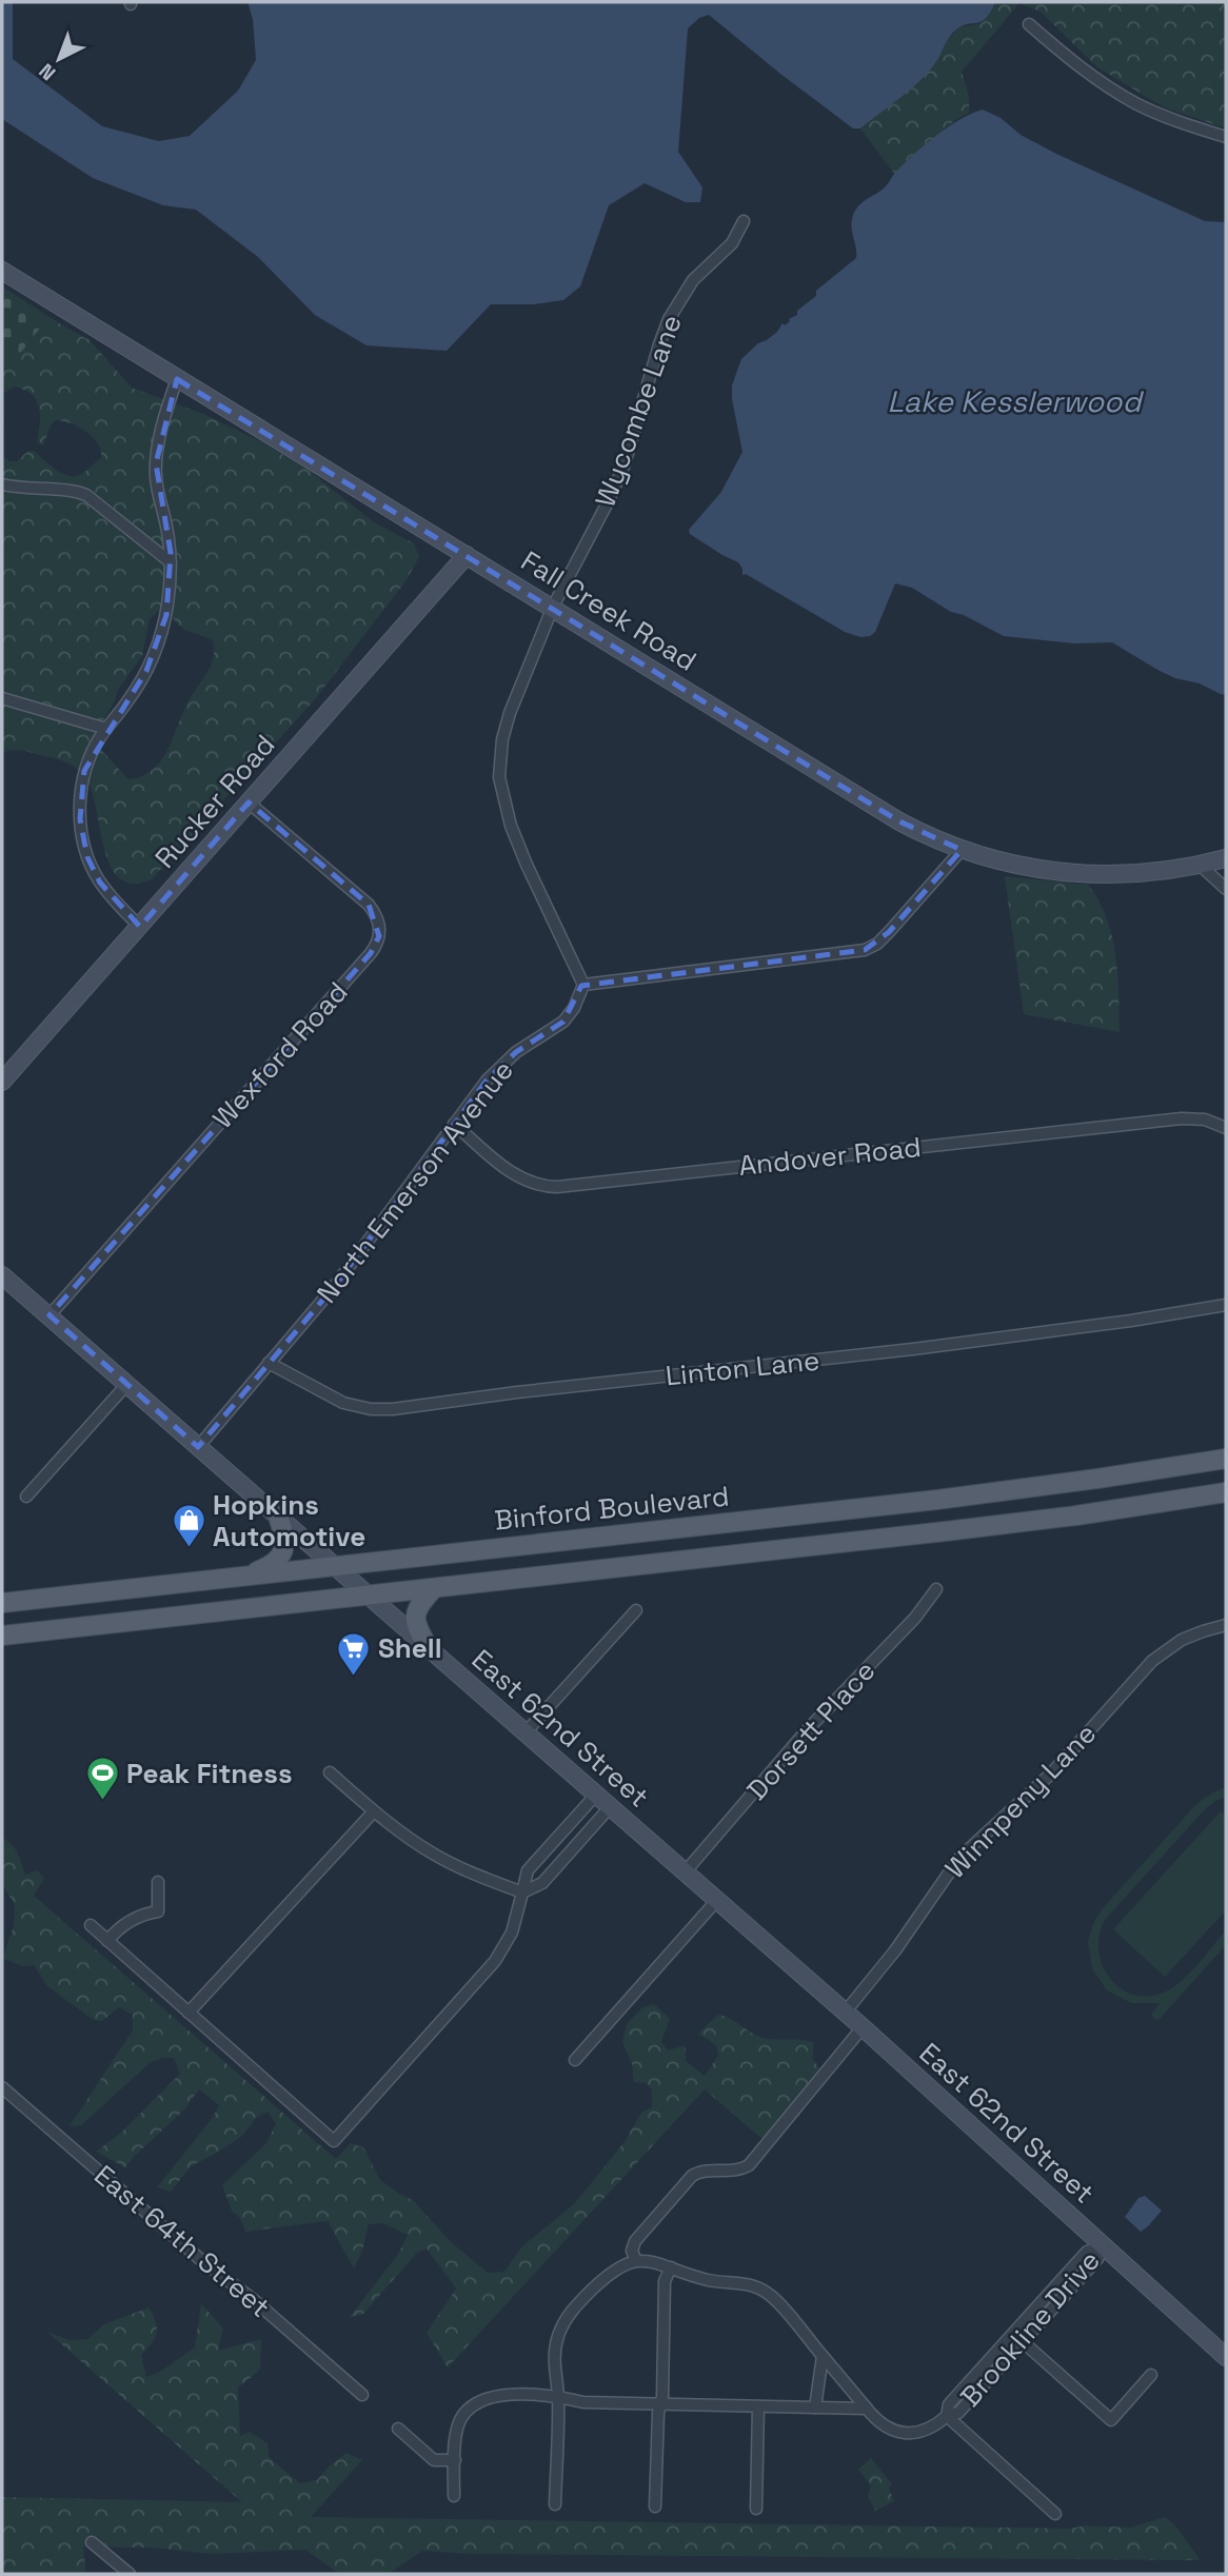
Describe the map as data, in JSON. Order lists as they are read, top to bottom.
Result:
{
  "streets": {
    "main road": ["Binford Boulevard"],
    "street": [
      "Wycombe Lane",
      "Fall Creek Road",
      "Rucker Road",
      "Wexford Road",
      "Andover Road",
      "North Emerson Avenue",
      "Linton Lane",
      "East 62nd Street",
      "Dorsett Place",
      "Winnpeny Lane",
      "East 64th Street",
      "Brookline Drive"
    ]
  },
  "crossings": [
    ["Wycombe Lane", "Fall Creek Road"],
    ["Wycombe Lane", "North Emerson Avenue"],
    ["Fall Creek Road", "Rucker Road"],
    ["Rucker Road", "Wexford Road"],
    ["Wexford Road", "East 62nd Street"],
    ["Andover Road", "North Emerson Avenue"],
    ["North Emerson Avenue", "Linton Lane"],
    ["North Emerson Avenue", "East 62nd Street"],
    ["Binford Boulevard", "East 62nd Street"],
    ["East 62nd Street", "Dorsett Place"],
    ["East 62nd Street", "Winnpeny Lane"],
    ["East 62nd Street", "Brookline Drive"]
  ],
  "water": ["Lake Kesslerwood"],
  "places": {
    "shop": ["Hopkins Automotive"],
    "supermarket": ["Shell"],
    "sports": ["Peak Fitness"]
  },
  "north": "bottom left"
}
